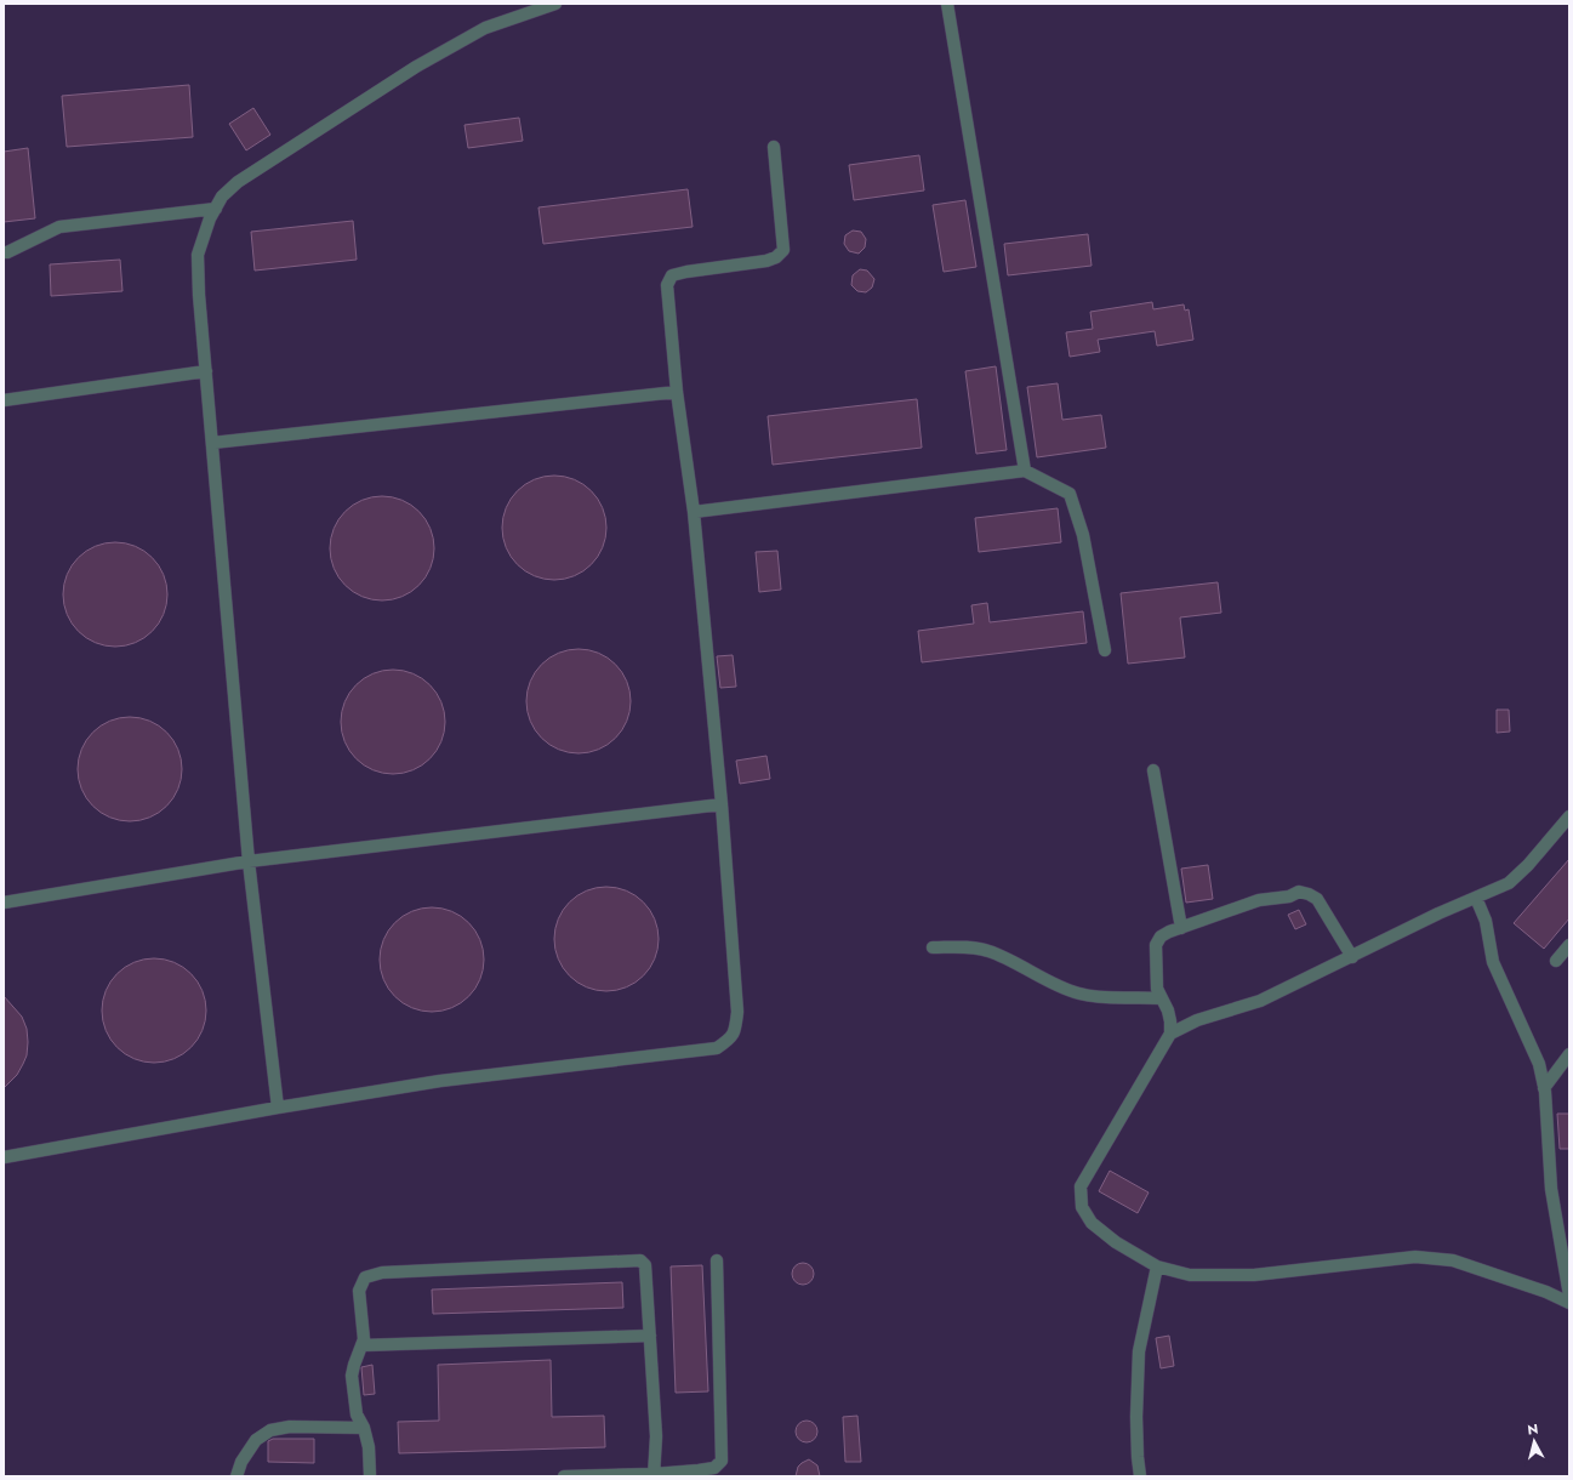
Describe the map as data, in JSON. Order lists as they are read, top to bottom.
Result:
{
  "north": "top"
}
